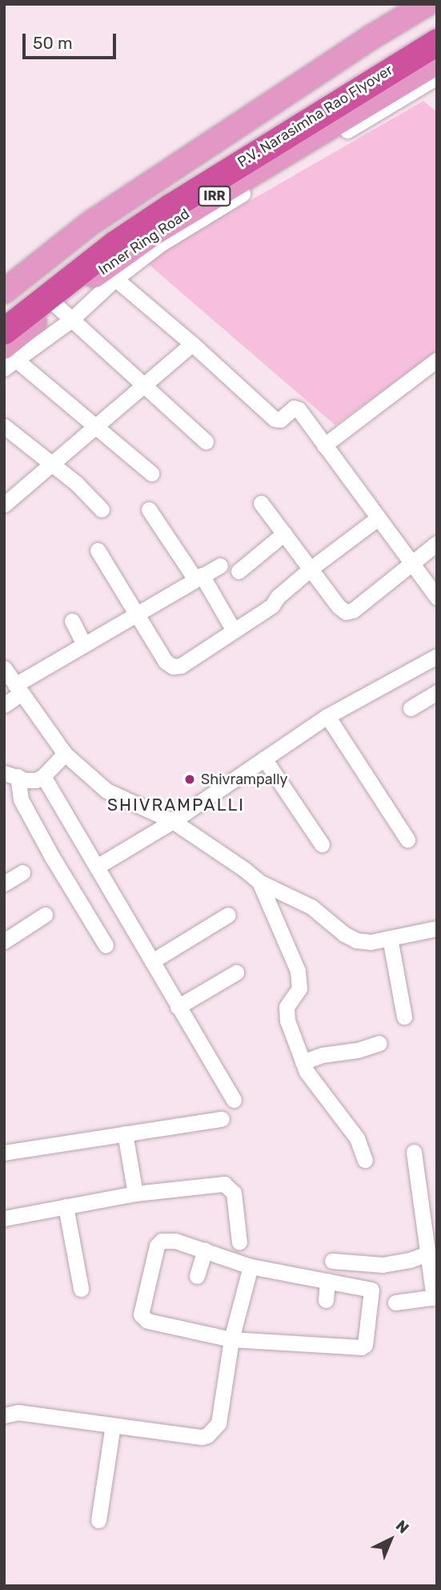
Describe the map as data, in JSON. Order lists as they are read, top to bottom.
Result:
{
  "streets": {
    "highway": ["P.V. Narasimha Rao Flyover"],
    "main road": ["IRR", "Inner Ring Road"]
  },
  "districts": ["SHIVRAMPALLI"],
  "places": ["Shivrampally"],
  "scale_bar": "50 m",
  "north": "top right"
}
